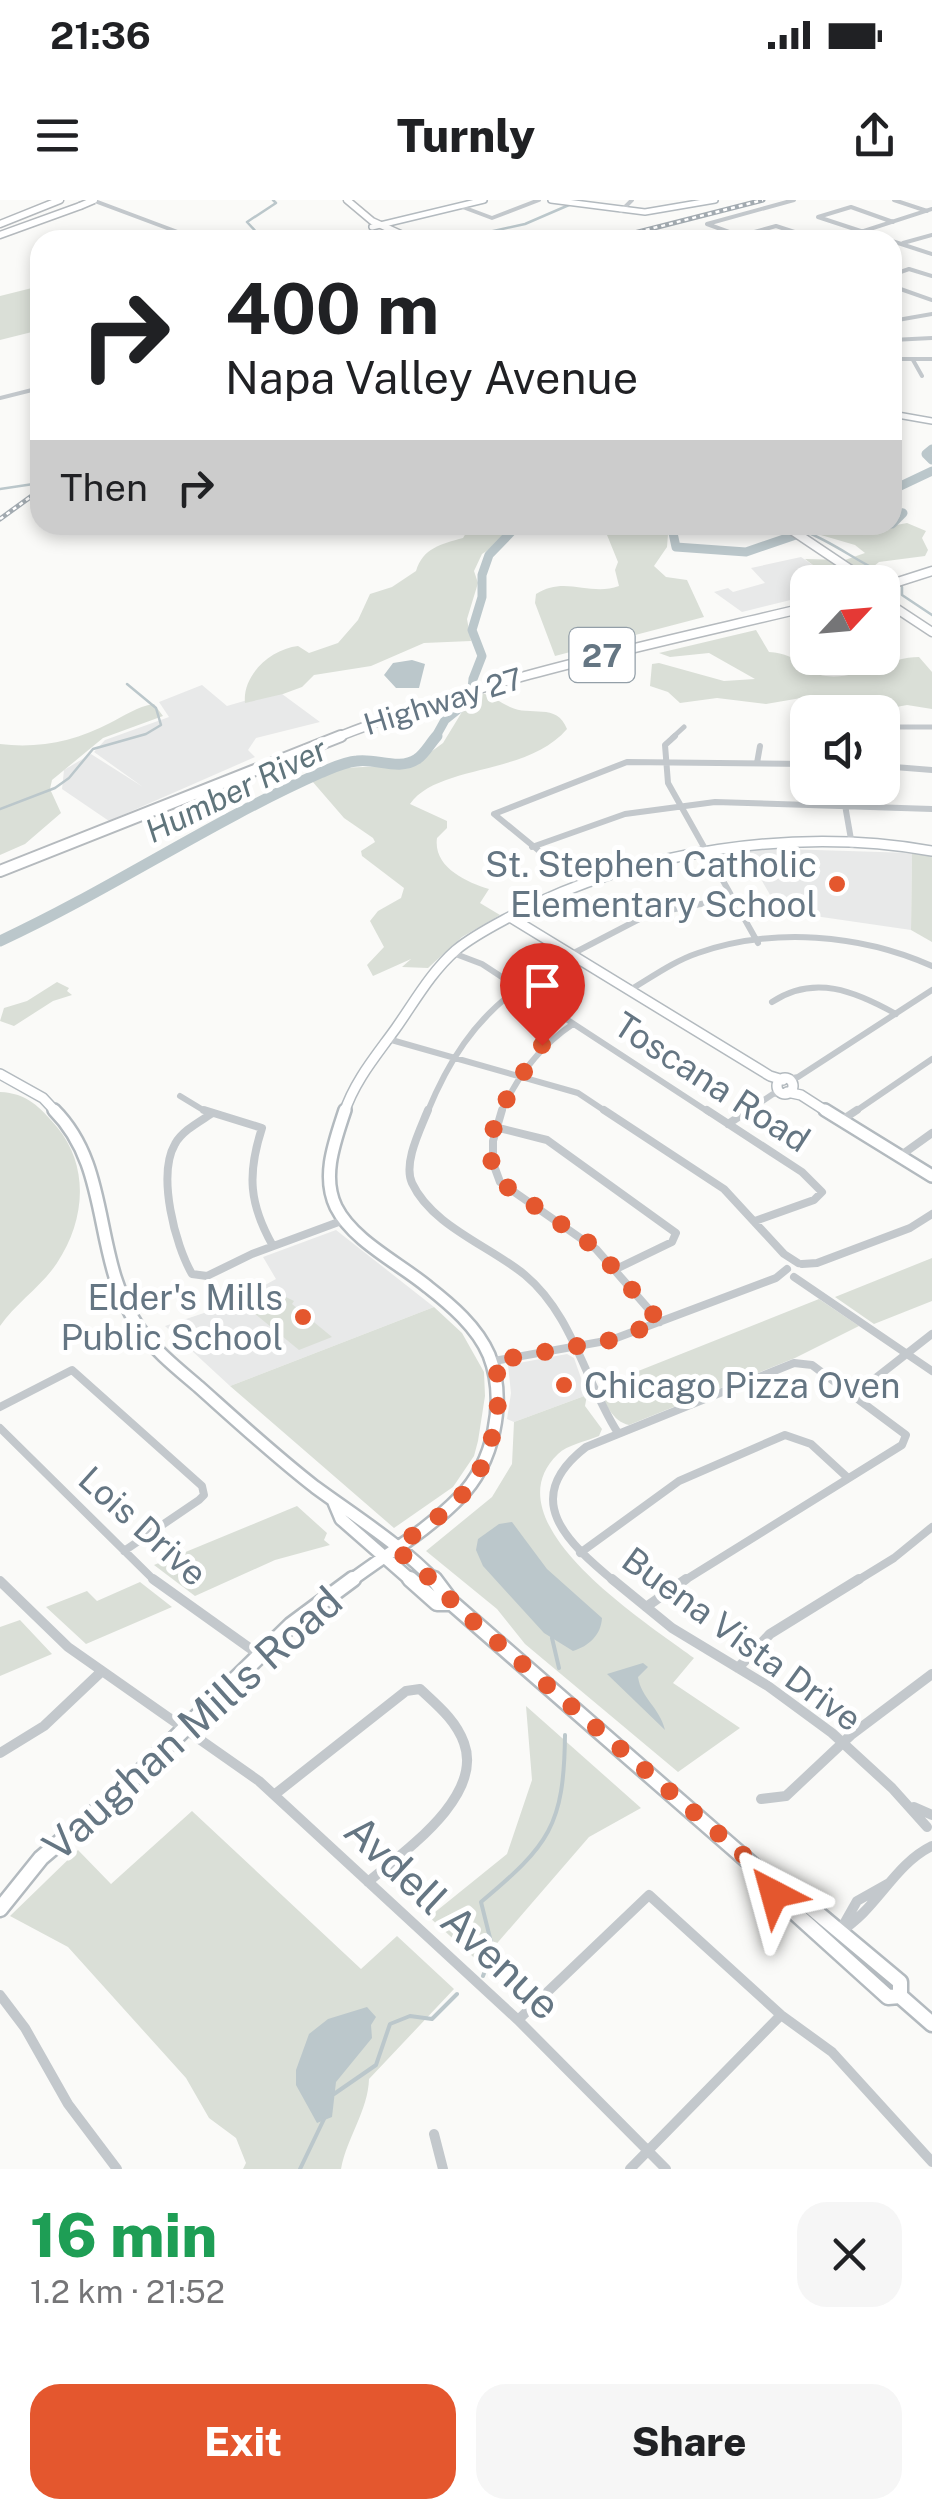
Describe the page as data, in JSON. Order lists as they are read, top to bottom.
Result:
{
  "streets": {
    "main road": ["27", "Highway 27"],
    "street": [
      "Toscana Road",
      "Lois Drive",
      "Buena Vista Drive",
      "Vaughan Mills Road",
      "Avdell Avenue"
    ]
  },
  "crossings": [
    ["Lois Drive", "Vaughan Mills Road"],
    ["Vaughan Mills Road", "Avdell Avenue"]
  ],
  "water": ["Humber River"],
  "places": ["St. Stephen Catholic Elementary School", "Elder's Mills Public School", "Chicago Pizza Oven"],
  "north": "top right",
  "page": {
    "status": "21:36",
    "header": "Turnly",
    "turn": ["400 m", "Napa Valley Avenue"],
    "then": "Then",
    "heading": ["16 min", "1.2 km · 21:52"],
    "buttons": ["Exit", "Share"]
  }
}
